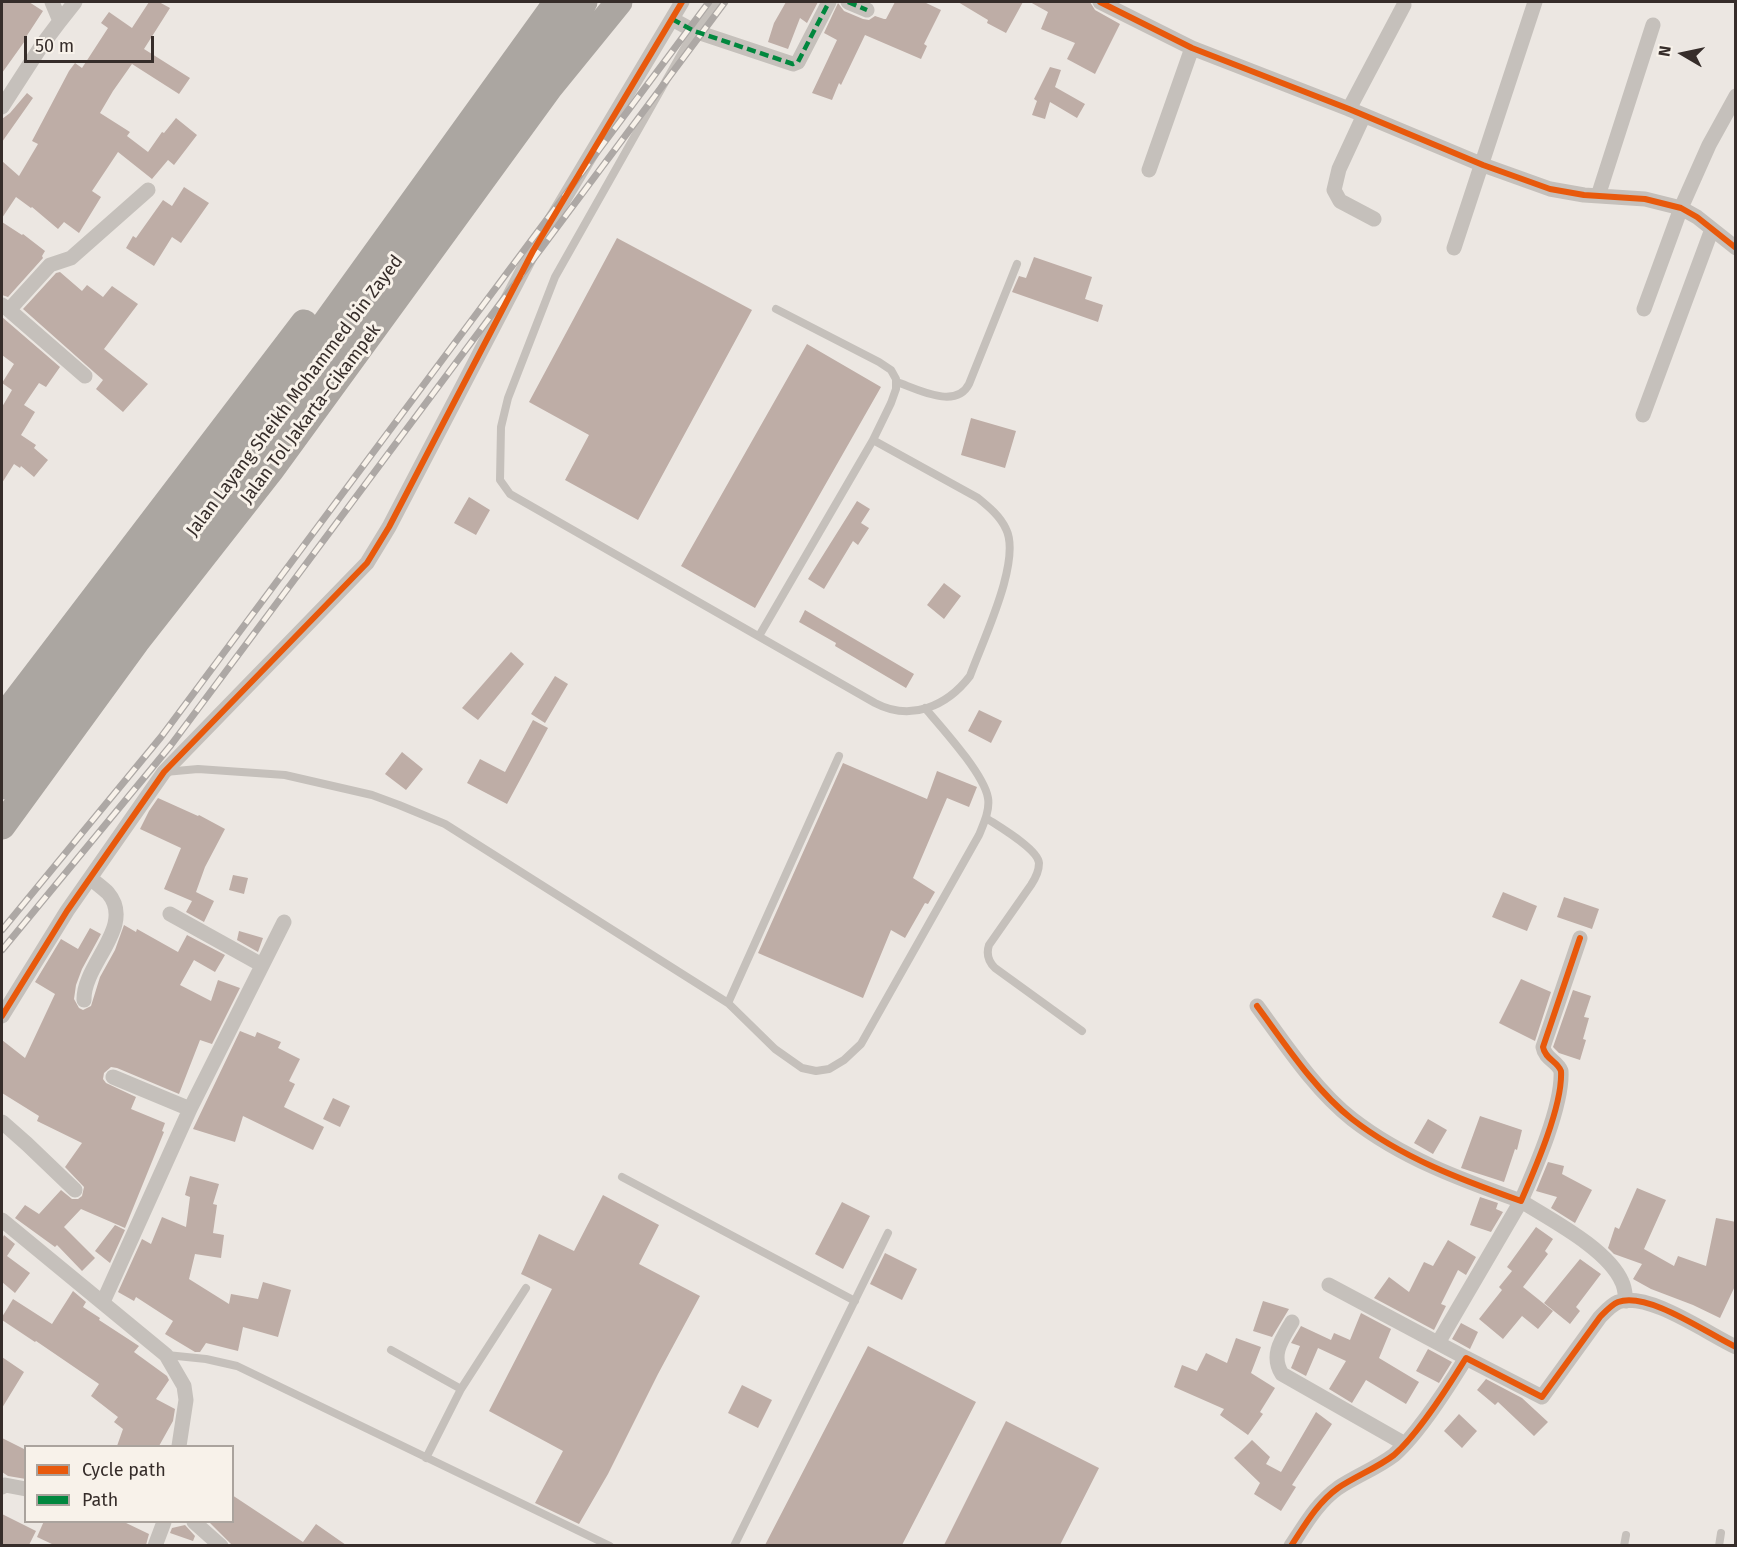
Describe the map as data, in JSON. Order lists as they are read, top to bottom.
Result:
{
  "streets": {
    "highway": ["Jalan Layang Sheikh Mohammed bin Zayed", "Jalan Tol Jakarta–Cikampek"]
  },
  "legend": ["Cycle path", "Path"],
  "scale_bar": "50 m",
  "north": "left"
}
